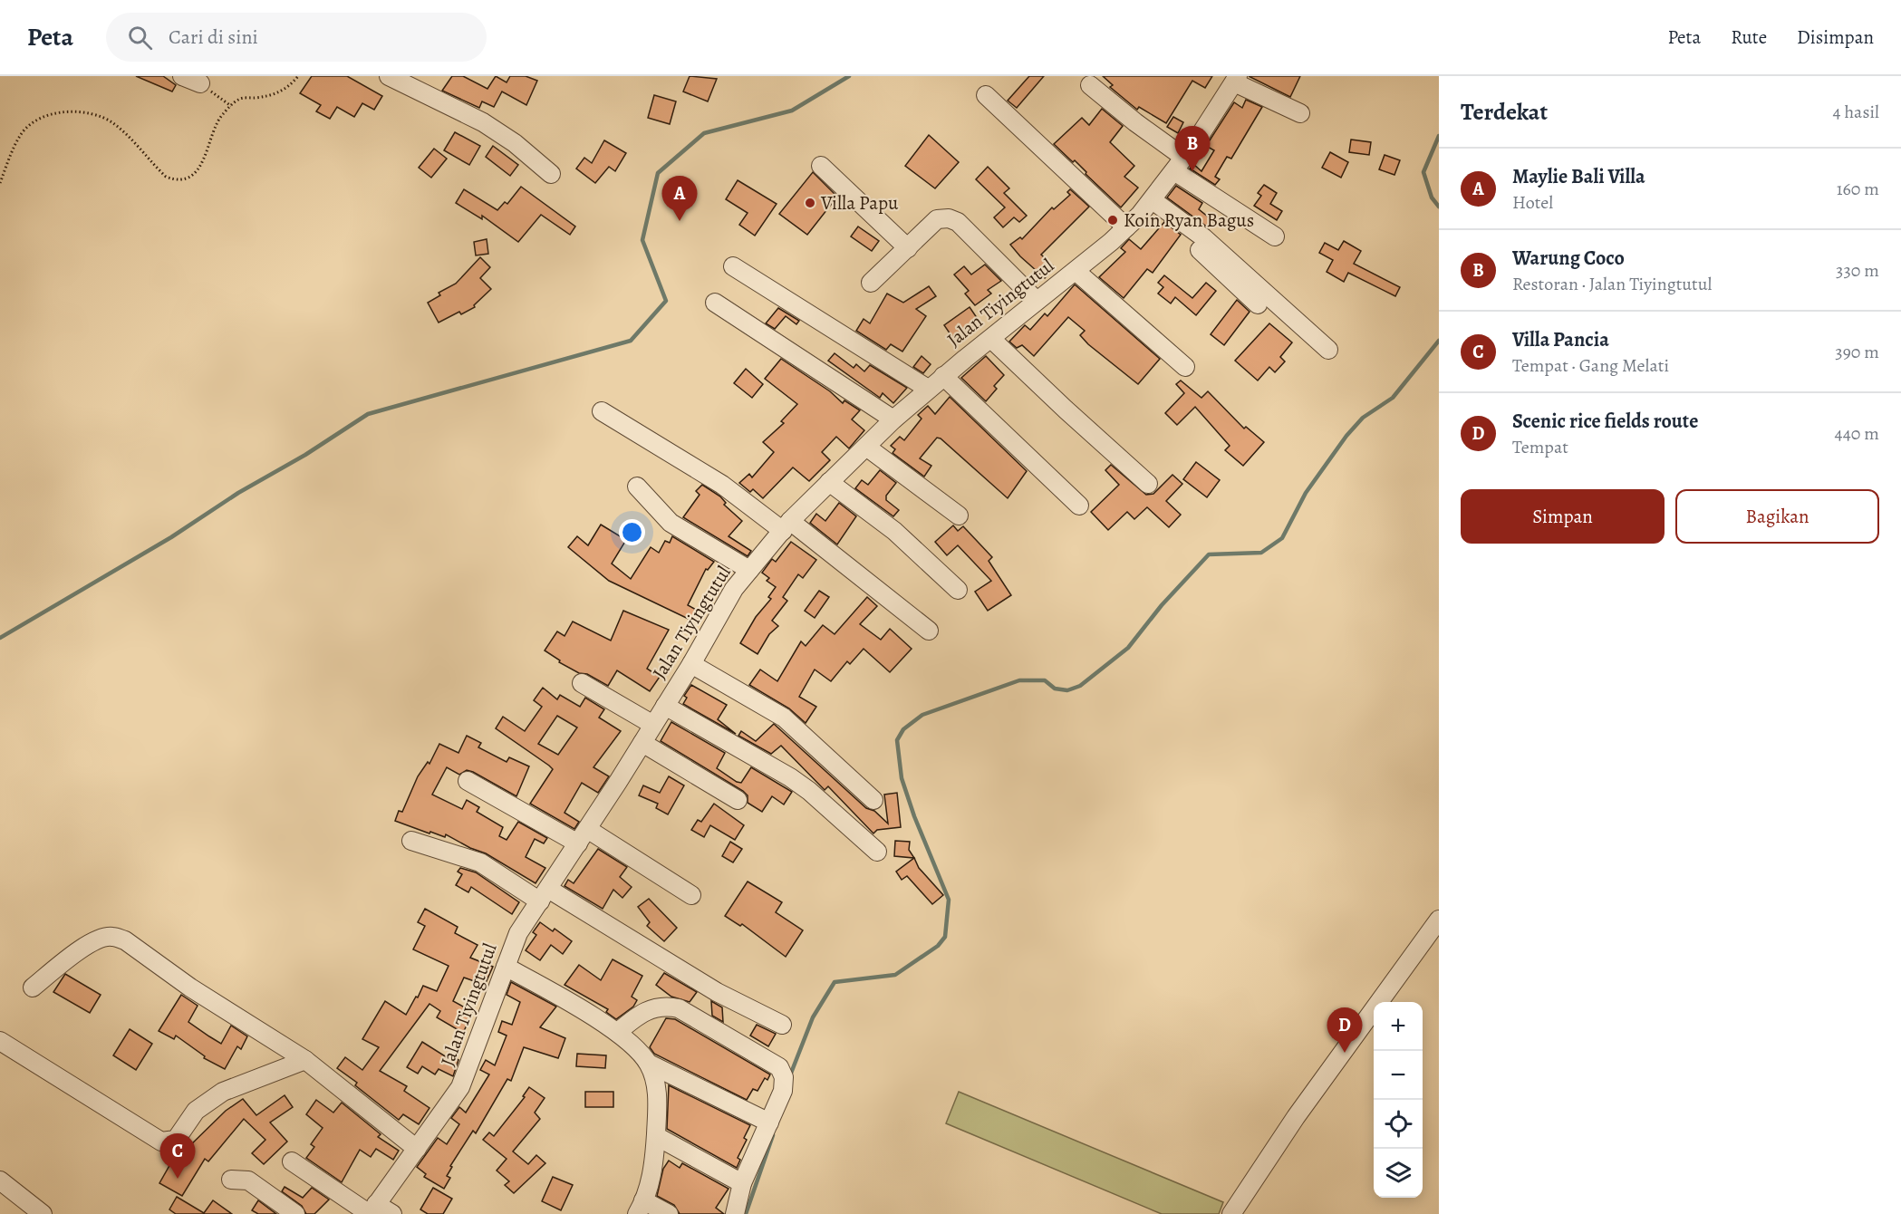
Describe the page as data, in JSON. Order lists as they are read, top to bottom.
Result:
{
  "streets": {
    "street": ["Jalan Tiyingtutul"]
  },
  "places": ["Villa Papu", "Koin Ryan Bagus"],
  "page": {
    "header": "Peta",
    "search": "Cari di sini",
    "nav": ["Peta", "Rute", "Disimpan"],
    "heading": ["Terdekat", "4 hasil"],
    "pins": [
      "B",
      "A",
      "D",
      "C"
    ],
    "list": [
      {
        "mark": "A",
        "name": "Maylie Bali Villa",
        "note": "Hotel",
        "value": "160 m"
      },
      {
        "mark": "B",
        "name": "Warung Coco",
        "note": "Restoran · Jalan Tiyingtutul",
        "value": "330 m"
      },
      {
        "mark": "C",
        "name": "Villa Pancia",
        "note": "Tempat · Gang Melati",
        "value": "390 m"
      },
      {
        "mark": "D",
        "name": "Scenic rice fields route",
        "note": "Tempat",
        "value": "440 m"
      }
    ],
    "buttons": ["Simpan", "Bagikan"],
    "map_buttons": ["+", "−"]
  }
}
